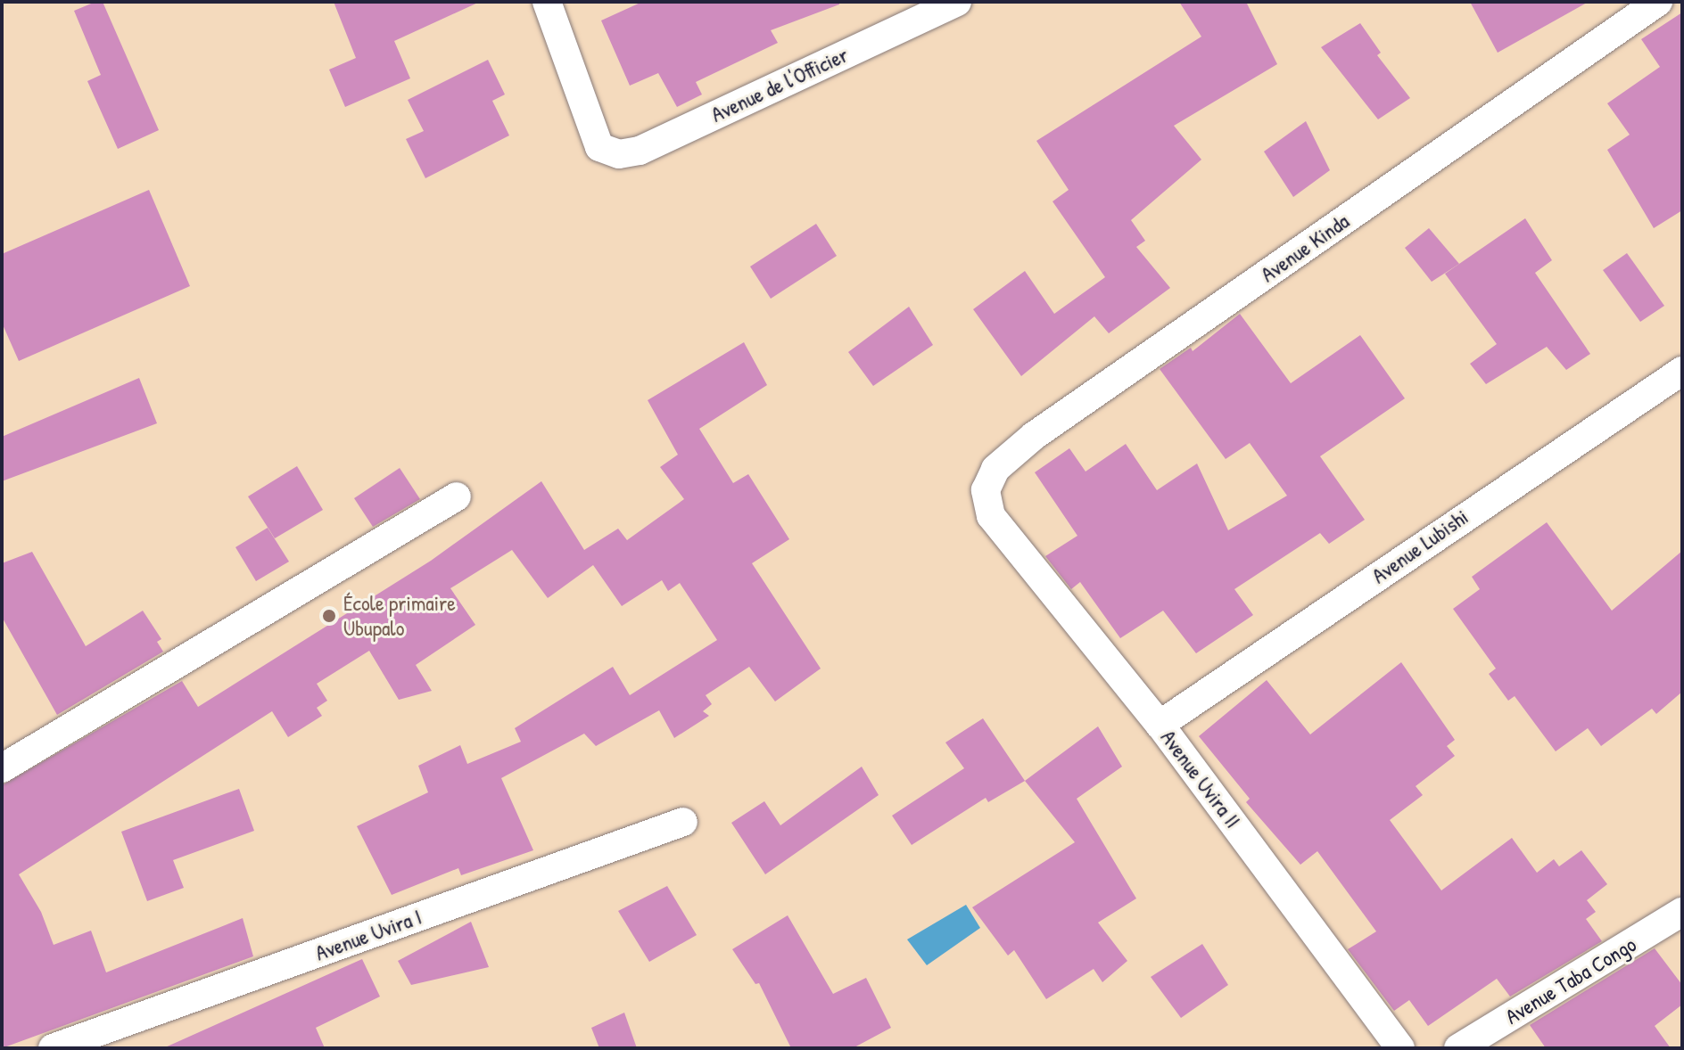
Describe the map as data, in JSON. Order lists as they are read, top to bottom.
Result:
{
  "streets": {
    "street": [
      "Avenue de l'Officier",
      "Avenue Kinda",
      "Avenue Lubishi",
      "Avenue Uvira II",
      "Avenue Uvira I",
      "Avenue Taba Congo"
    ]
  },
  "crossings": [
    ["Avenue Kinda", "Avenue Uvira II"],
    ["Avenue Lubishi", "Avenue Uvira II"]
  ],
  "places": ["École primaire Ubupalo"]
}
